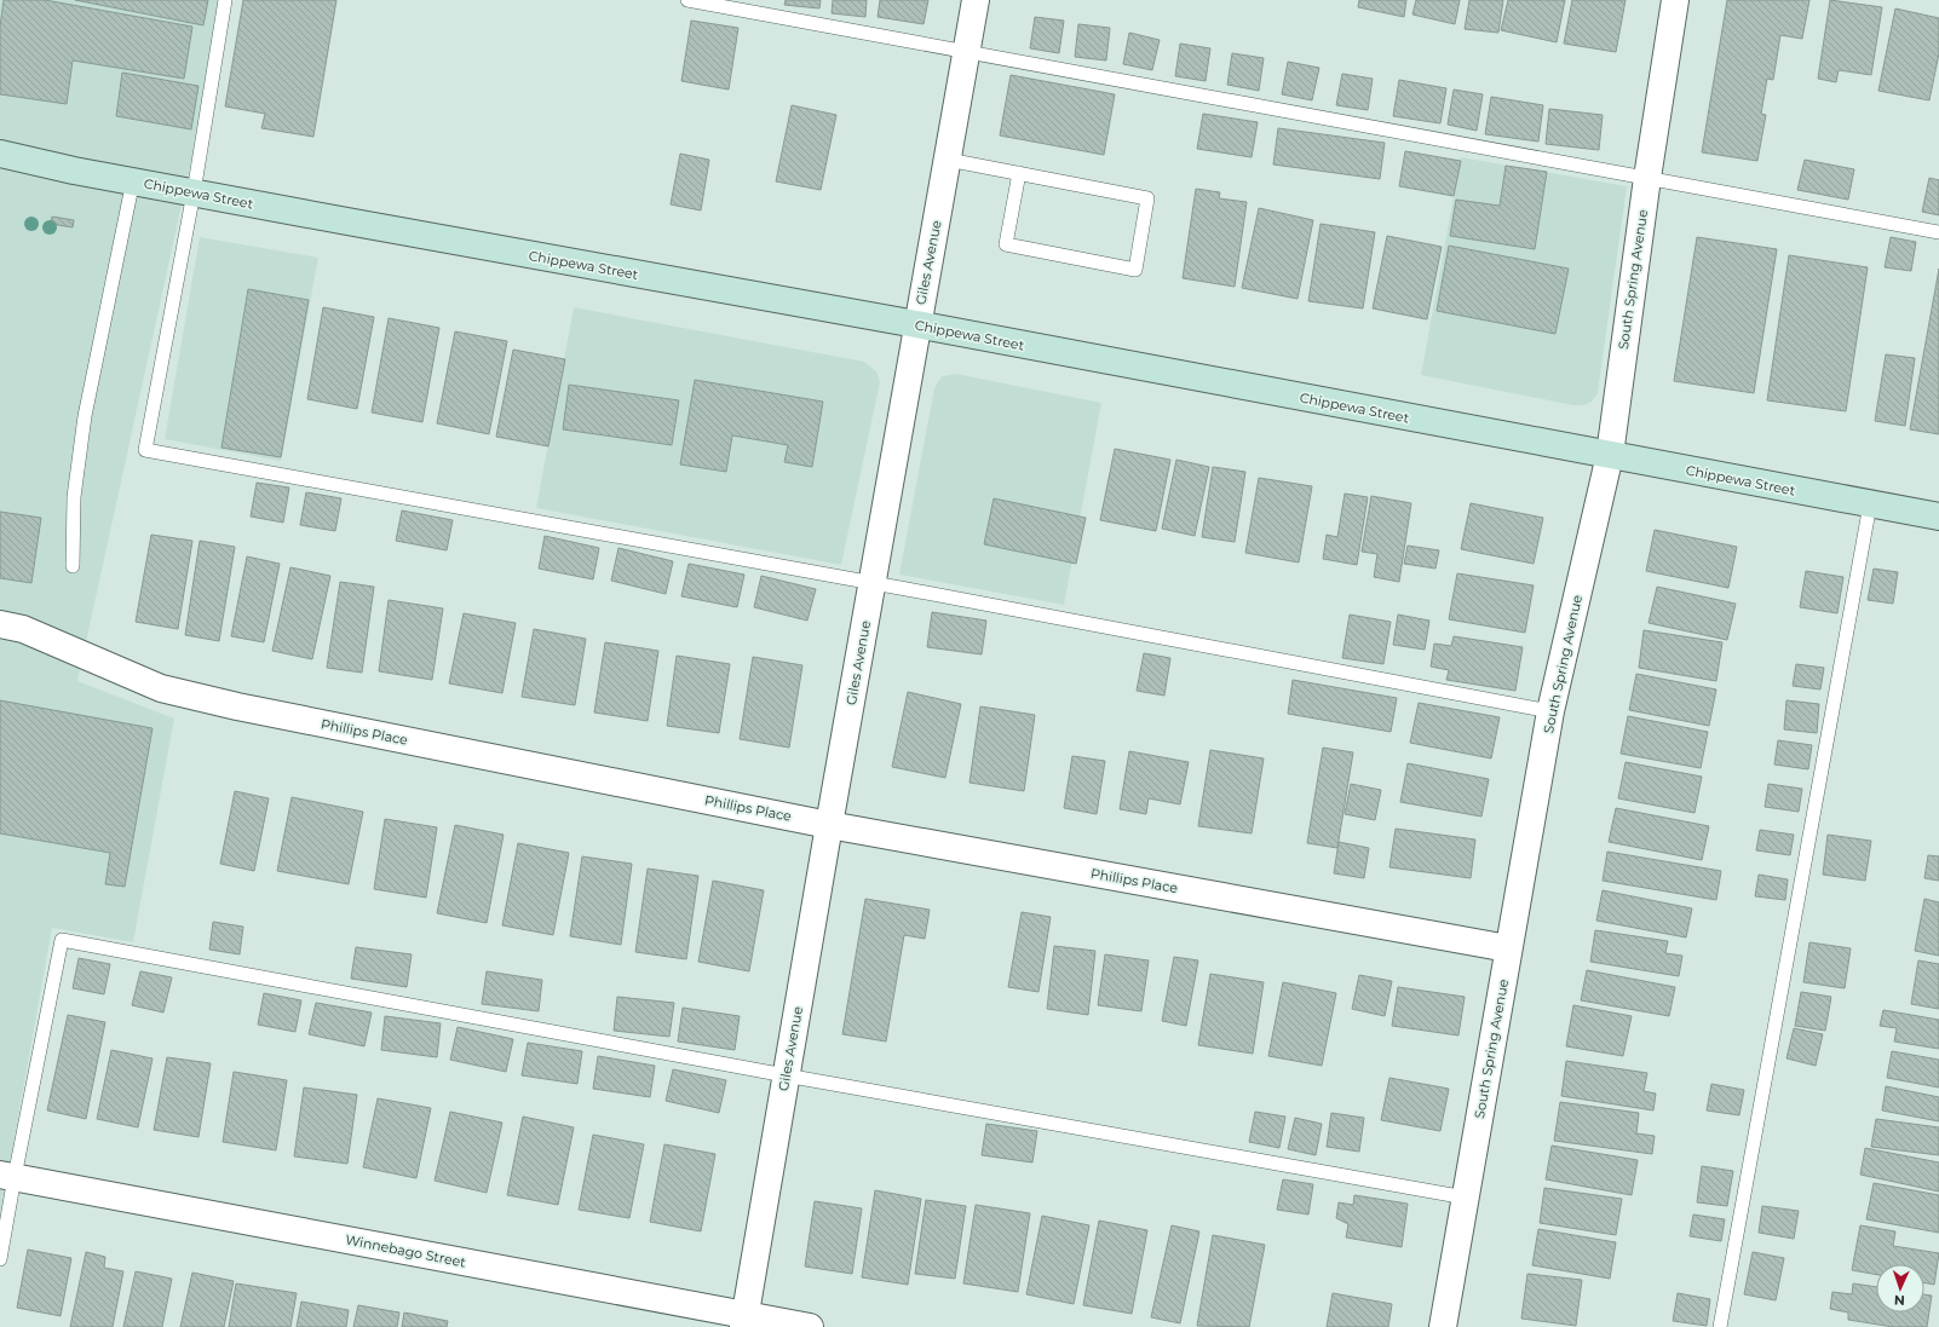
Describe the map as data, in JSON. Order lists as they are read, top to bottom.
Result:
{
  "streets": {
    "main road": ["Chippewa Street"],
    "street": [
      "Giles Avenue",
      "South Spring Avenue",
      "Phillips Place",
      "Winnebago Street"
    ]
  },
  "crossings": [
    ["Chippewa Street", "Giles Avenue"],
    ["Chippewa Street", "South Spring Avenue"],
    ["Giles Avenue", "Phillips Place"],
    ["Giles Avenue", "Winnebago Street"],
    ["South Spring Avenue", "Phillips Place"]
  ],
  "north": "bottom"
}
